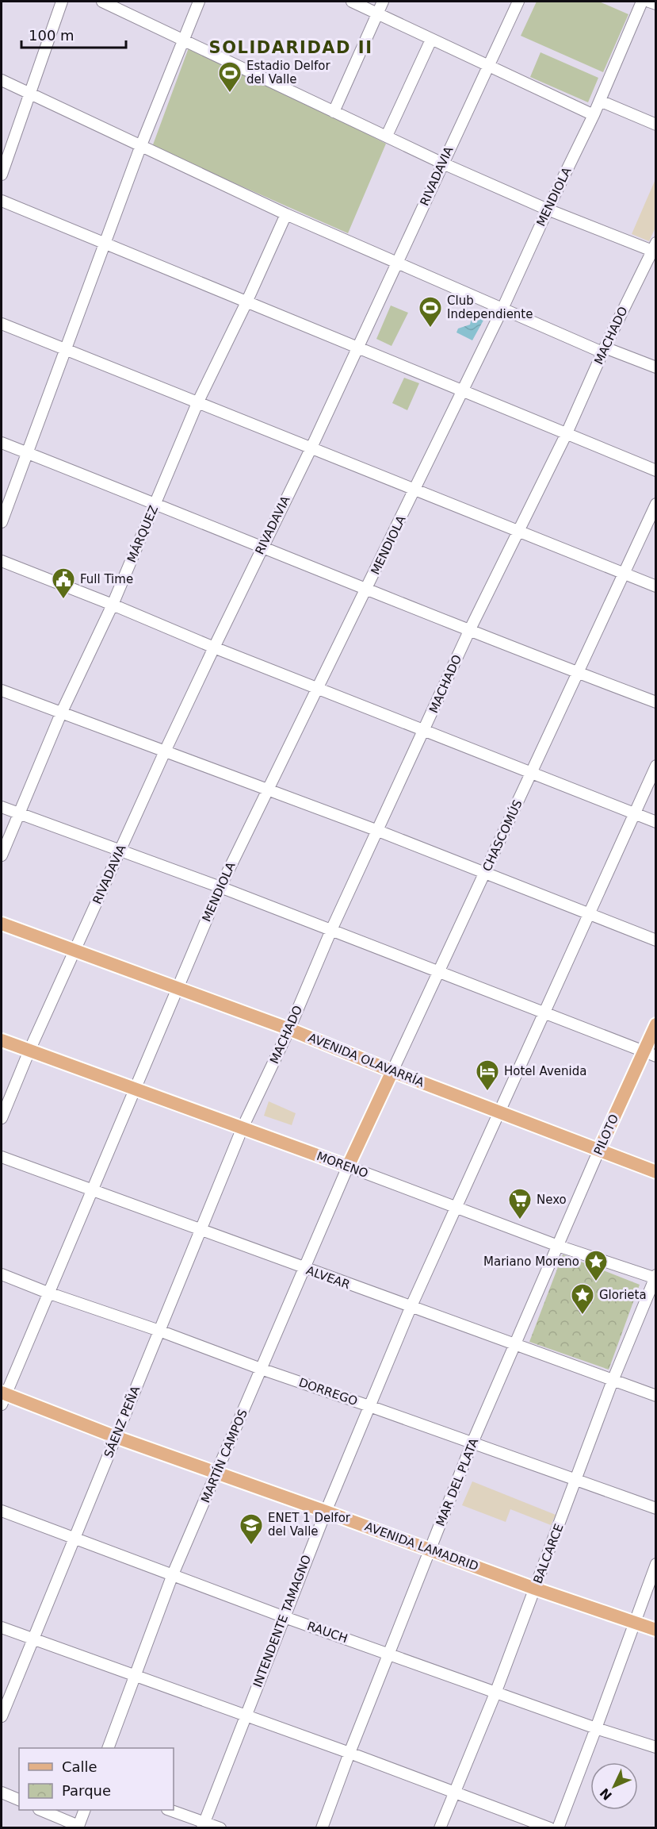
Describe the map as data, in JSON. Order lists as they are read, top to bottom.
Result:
{
  "streets": {
    "main road": [
      "CHASCOMÚS",
      "AVENIDA OLAVARRÍA",
      "PILOTO",
      "MORENO",
      "AVENIDA LAMADRID"
    ],
    "street": [
      "RIVADAVIA",
      "MENDIOLA",
      "MACHADO",
      "MÁRQUEZ",
      "ALVEAR",
      "DORREGO",
      "SÁENZ PEÑA",
      "MARTÍN CAMPOS",
      "MAR DEL PLATA",
      "BALCARCE",
      "INTENDENTE TAMAGNO",
      "RAUCH"
    ]
  },
  "crossings": [
    ["RIVADAVIA", "AVENIDA OLAVARRÍA"],
    ["RIVADAVIA", "MORENO"],
    ["MENDIOLA", "AVENIDA OLAVARRÍA"],
    ["MENDIOLA", "MORENO"],
    ["MENDIOLA", "ALVEAR"],
    ["MENDIOLA", "DORREGO"],
    ["MENDIOLA", "AVENIDA LAMADRID"],
    ["MACHADO", "AVENIDA OLAVARRÍA"],
    ["MACHADO", "MORENO"],
    ["MACHADO", "SÁENZ PEÑA"],
    ["CHASCOMÚS", "AVENIDA OLAVARRÍA"],
    ["CHASCOMÚS", "MORENO"],
    ["CHASCOMÚS", "MARTÍN CAMPOS"],
    ["AVENIDA OLAVARRÍA", "PILOTO"],
    ["AVENIDA OLAVARRÍA", "INTENDENTE TAMAGNO"],
    ["PILOTO", "MORENO"],
    ["PILOTO", "MAR DEL PLATA"],
    ["MORENO", "SÁENZ PEÑA"],
    ["MORENO", "MARTÍN CAMPOS"],
    ["MORENO", "MAR DEL PLATA"],
    ["MORENO", "BALCARCE"],
    ["MORENO", "INTENDENTE TAMAGNO"],
    ["ALVEAR", "SÁENZ PEÑA"],
    ["ALVEAR", "MARTÍN CAMPOS"],
    ["ALVEAR", "MAR DEL PLATA"],
    ["ALVEAR", "BALCARCE"],
    ["ALVEAR", "INTENDENTE TAMAGNO"],
    ["DORREGO", "SÁENZ PEÑA"],
    ["DORREGO", "MARTÍN CAMPOS"],
    ["DORREGO", "MAR DEL PLATA"],
    ["DORREGO", "BALCARCE"],
    ["DORREGO", "INTENDENTE TAMAGNO"],
    ["SÁENZ PEÑA", "AVENIDA LAMADRID"],
    ["SÁENZ PEÑA", "RAUCH"],
    ["MARTÍN CAMPOS", "AVENIDA LAMADRID"],
    ["MARTÍN CAMPOS", "RAUCH"],
    ["MAR DEL PLATA", "AVENIDA LAMADRID"],
    ["MAR DEL PLATA", "RAUCH"],
    ["AVENIDA LAMADRID", "BALCARCE"],
    ["AVENIDA LAMADRID", "INTENDENTE TAMAGNO"],
    ["BALCARCE", "RAUCH"],
    ["INTENDENTE TAMAGNO", "RAUCH"]
  ],
  "districts": ["SOLIDARIDAD II"],
  "places": {
    "sports": ["Estadio Delfor del Valle", "Club Independiente"],
    "public building": ["Full Time"],
    "hotel": ["Hotel Avenida"],
    "supermarket": ["Nexo"],
    "place": ["Mariano Moreno", "Glorieta"],
    "school or university": ["ENET 1 Delfor del Valle"]
  },
  "legend": ["Calle", "Parque"],
  "scale_bar": "100 m",
  "north": "bottom left"
}
